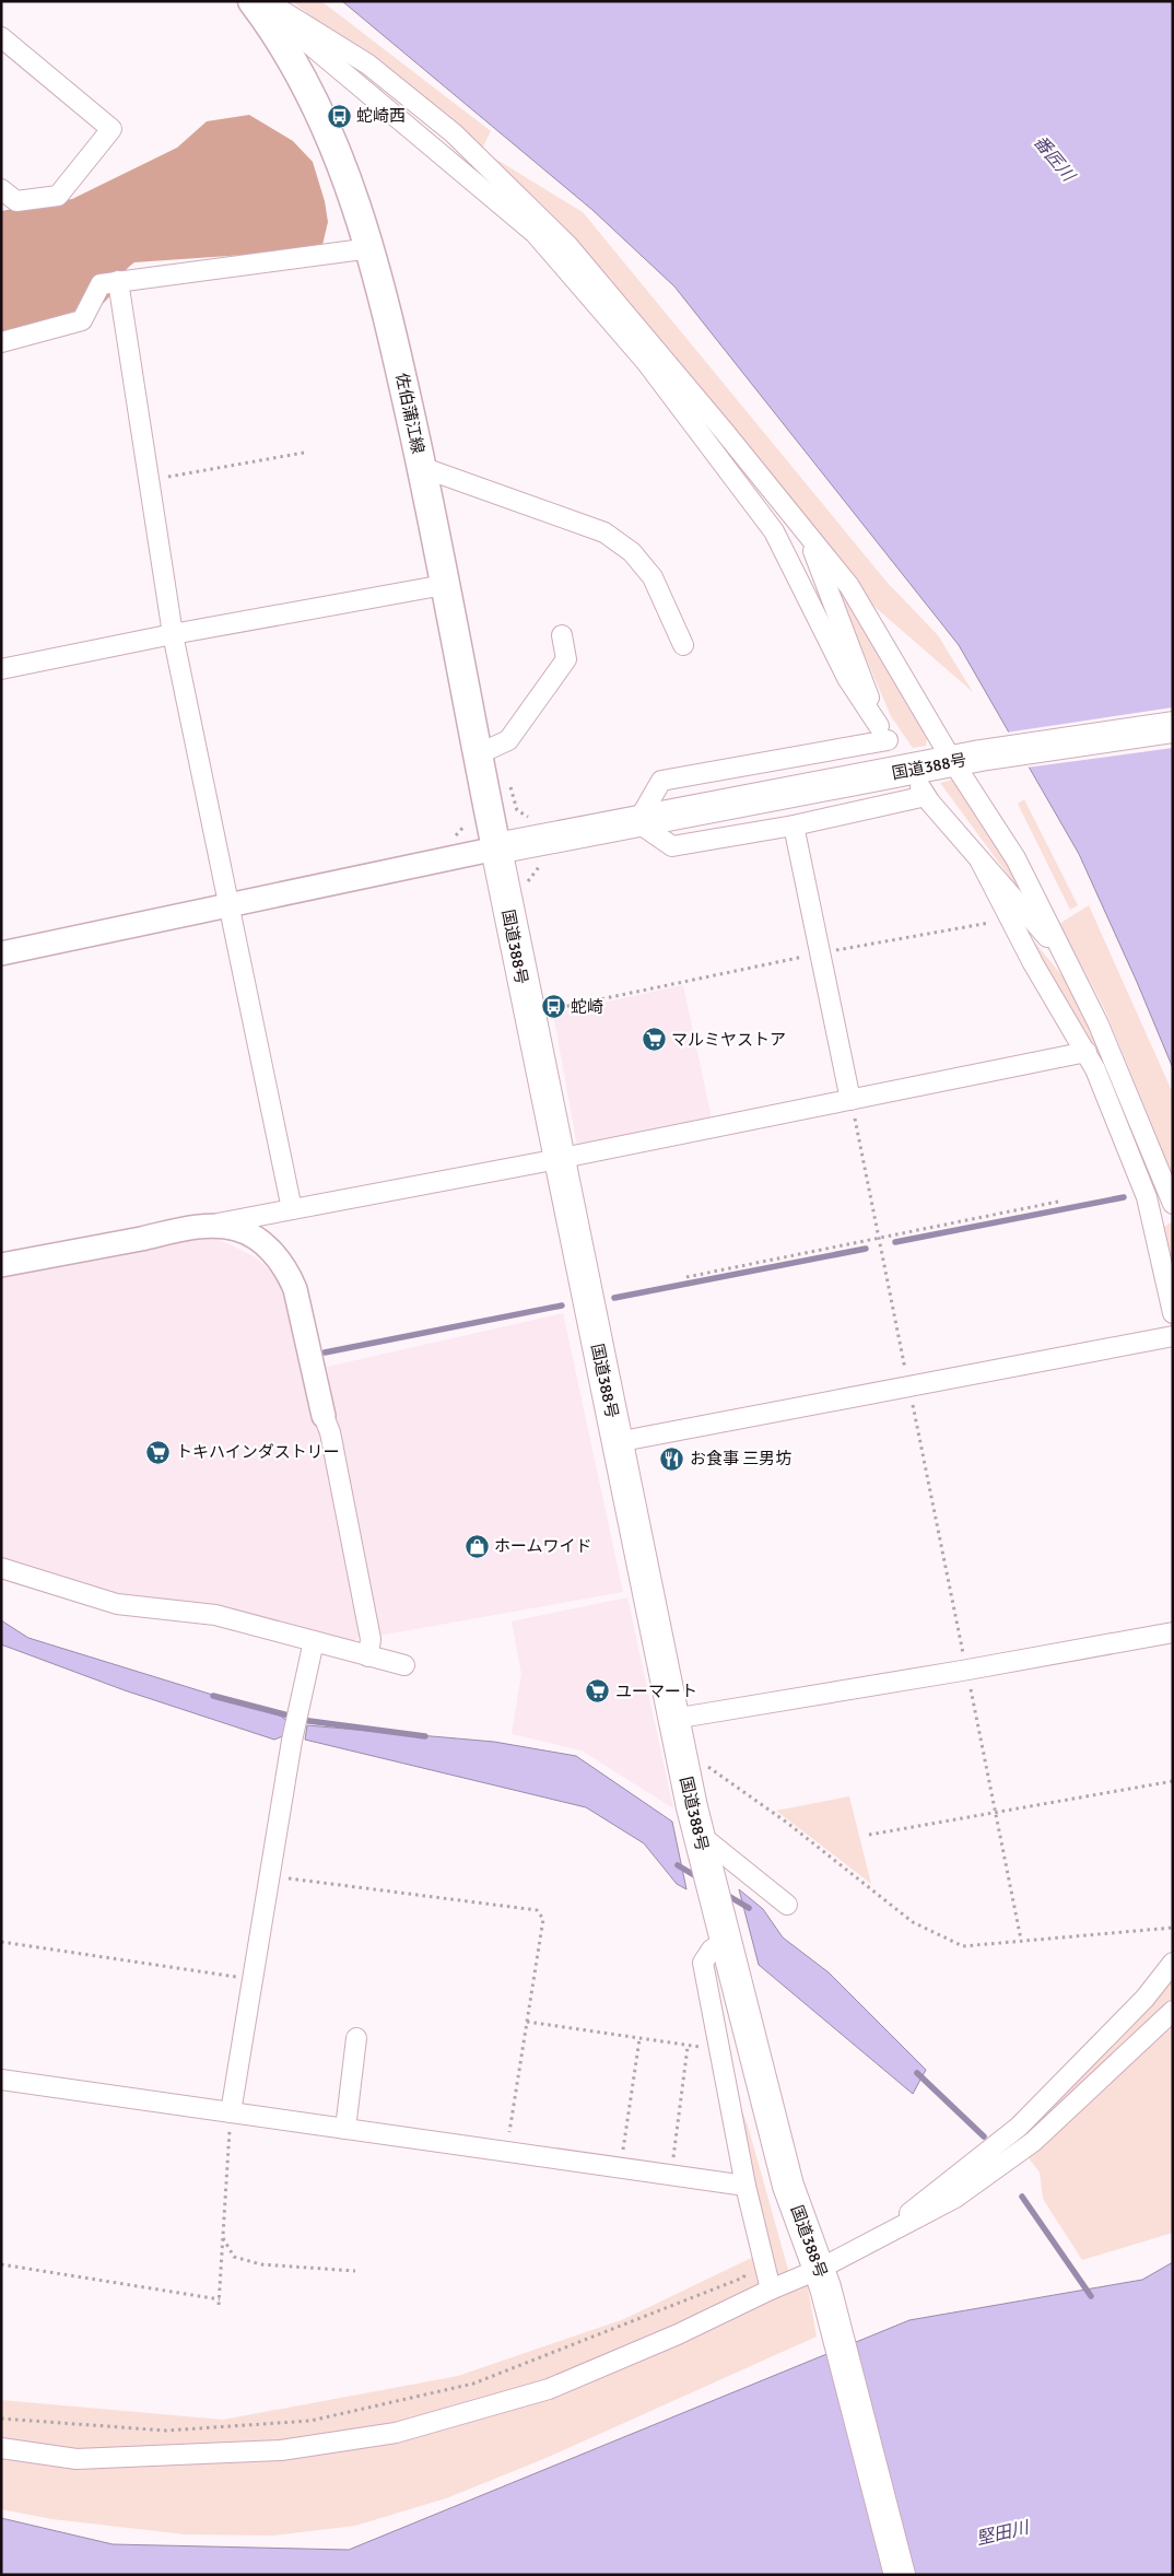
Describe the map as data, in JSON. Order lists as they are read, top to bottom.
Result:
{
  "streets": {
    "highway": ["国道388号"],
    "main road": ["佐伯蒲江線"]
  },
  "crossings": [
    ["佐伯蒲江線", "国道388号"]
  ],
  "water": ["番匠川", "堅田川"],
  "places": {
    "bus stop": ["蛇崎西", "蛇崎"],
    "supermarket": ["マルミヤストア", "トキハインダストリー", "ユーマート"],
    "restaurant": ["お食事 三男坊"],
    "shop": ["ホームワイド"]
  }
}
